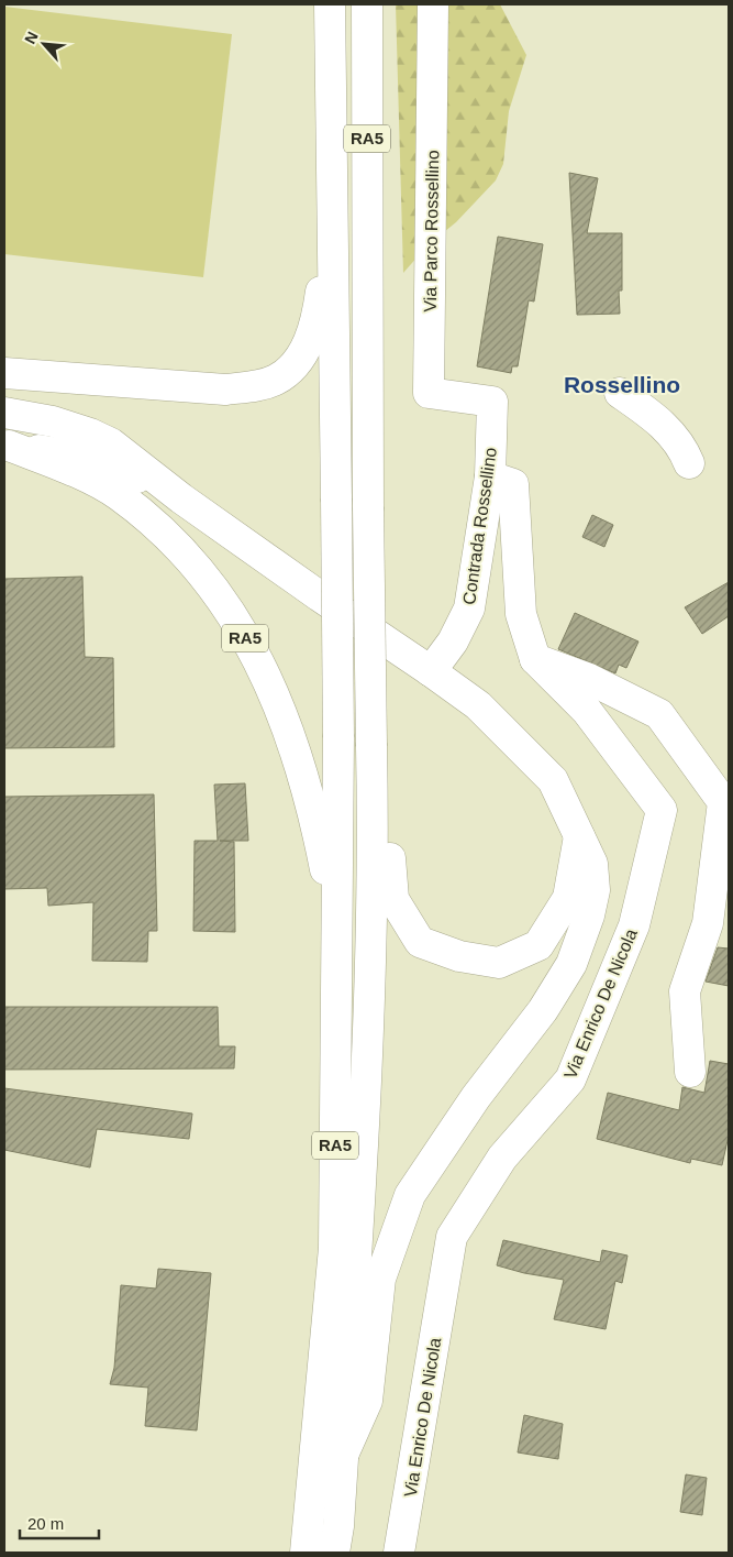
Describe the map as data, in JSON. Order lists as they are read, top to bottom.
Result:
{
  "streets": {
    "main road": [
      "RA5",
      "Via Parco Rossellino",
      "Contrada Rossellino",
      "Via Enrico De Nicola"
    ]
  },
  "crossings": [
    ["RA5", "Contrada Rossellino"],
    ["Via Parco Rossellino", "Contrada Rossellino"]
  ],
  "districts": ["Rossellino"],
  "scale_bar": "20 m",
  "north": "top left"
}
